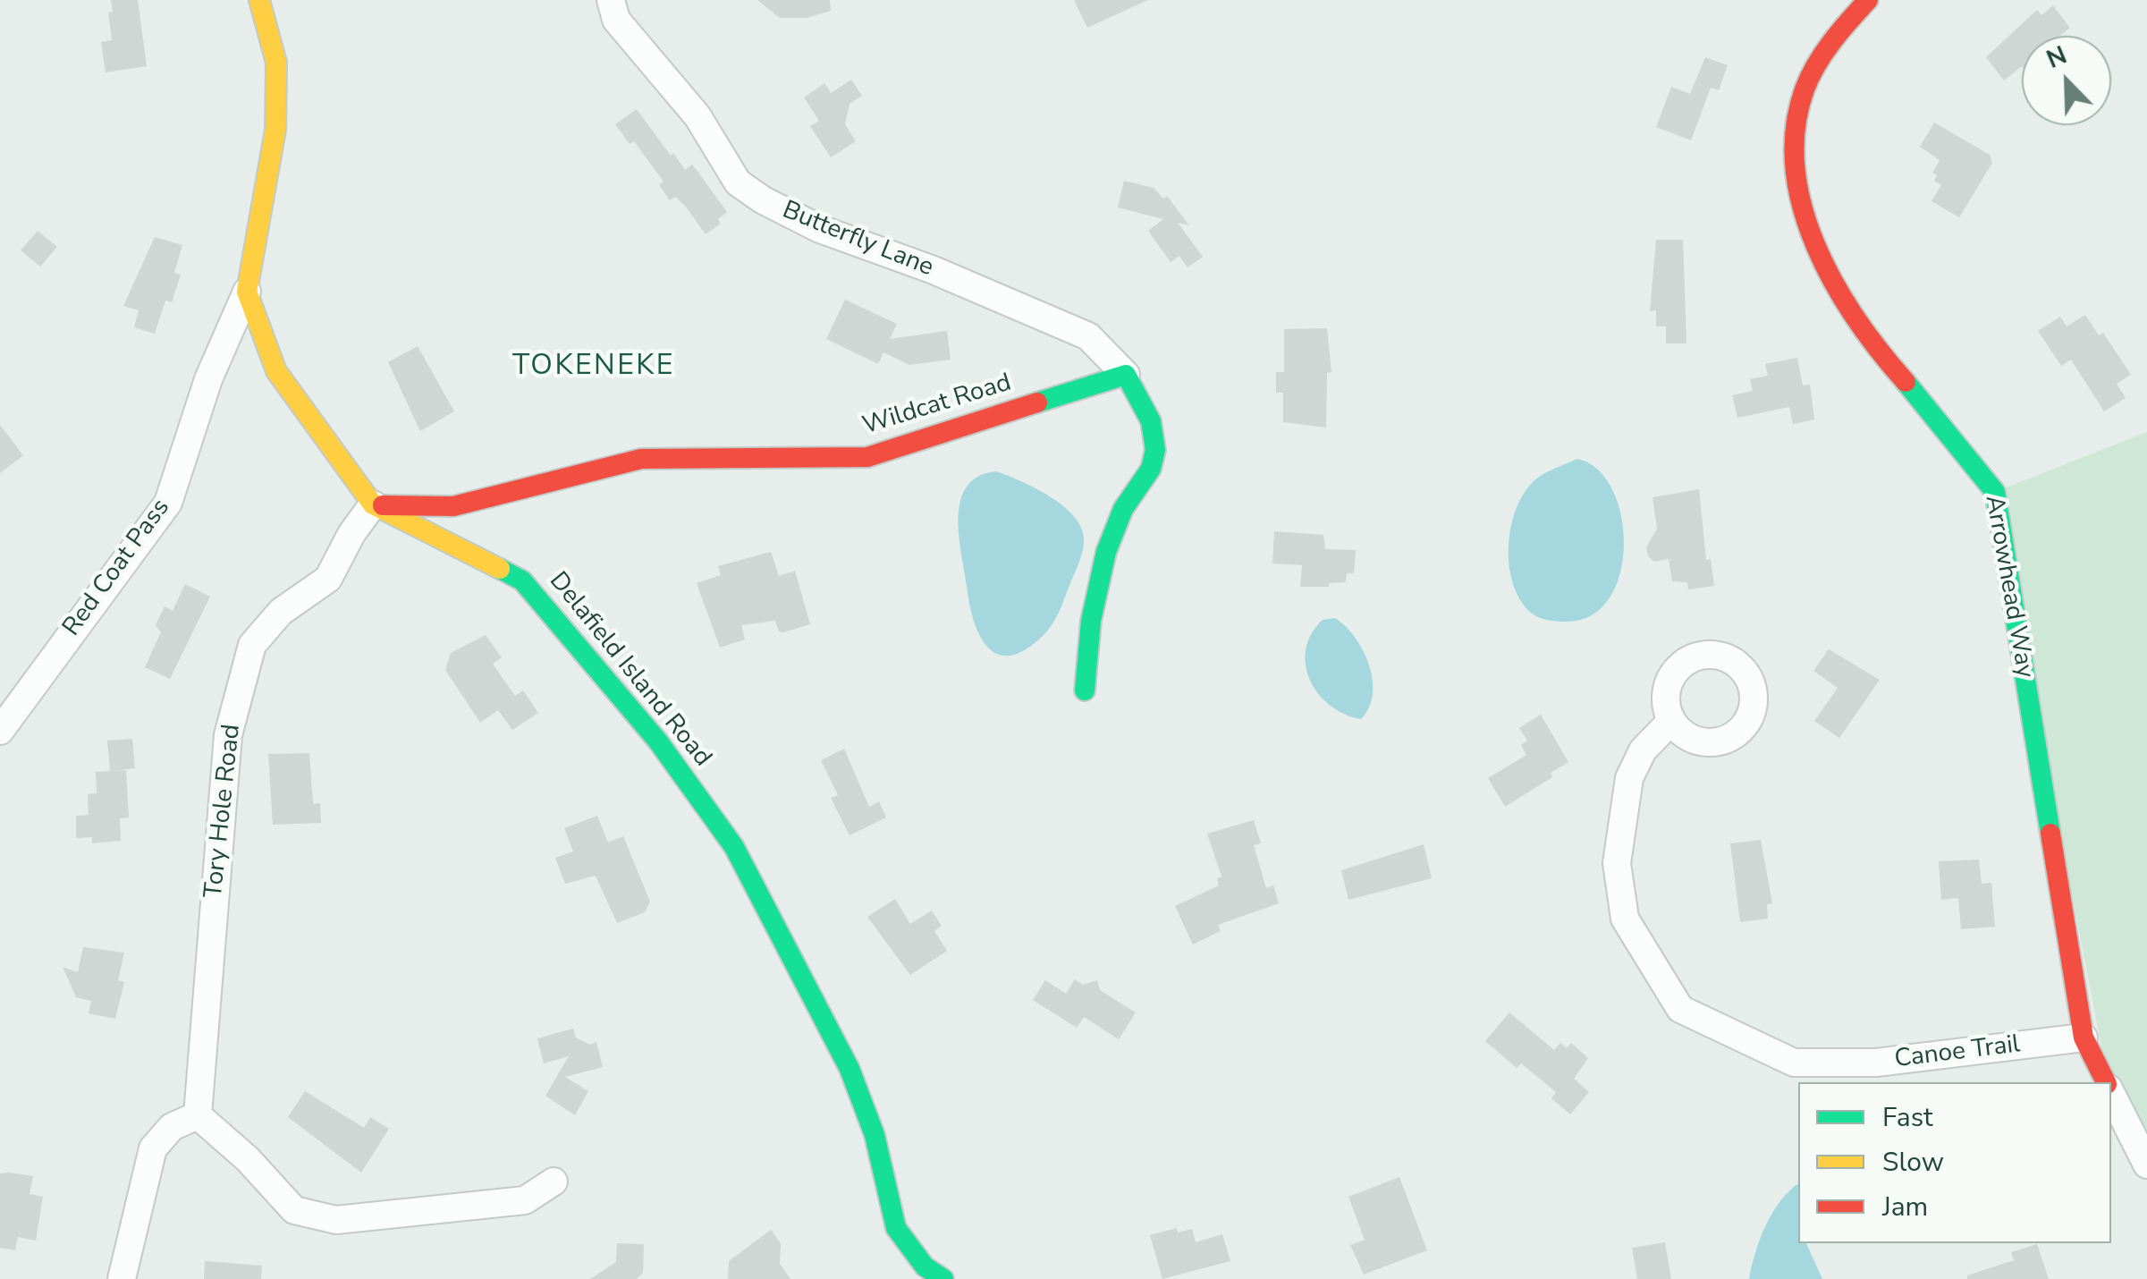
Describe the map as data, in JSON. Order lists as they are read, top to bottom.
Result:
{
  "streets": {
    "street": [
      "Butterfly Lane",
      "Wildcat Road",
      "Red Coat Pass",
      "Arrowhead Way",
      "Delafield Island Road",
      "Tory Hole Road",
      "Canoe Trail"
    ]
  },
  "crossings": [
    ["Butterfly Lane", "Wildcat Road"],
    ["Wildcat Road", "Delafield Island Road"],
    ["Wildcat Road", "Tory Hole Road"],
    ["Red Coat Pass", "Delafield Island Road"],
    ["Arrowhead Way", "Canoe Trail"],
    ["Delafield Island Road", "Tory Hole Road"]
  ],
  "districts": ["TOKENEKE"],
  "legend": ["Fast", "Slow", "Jam"],
  "north": "top left"
}
